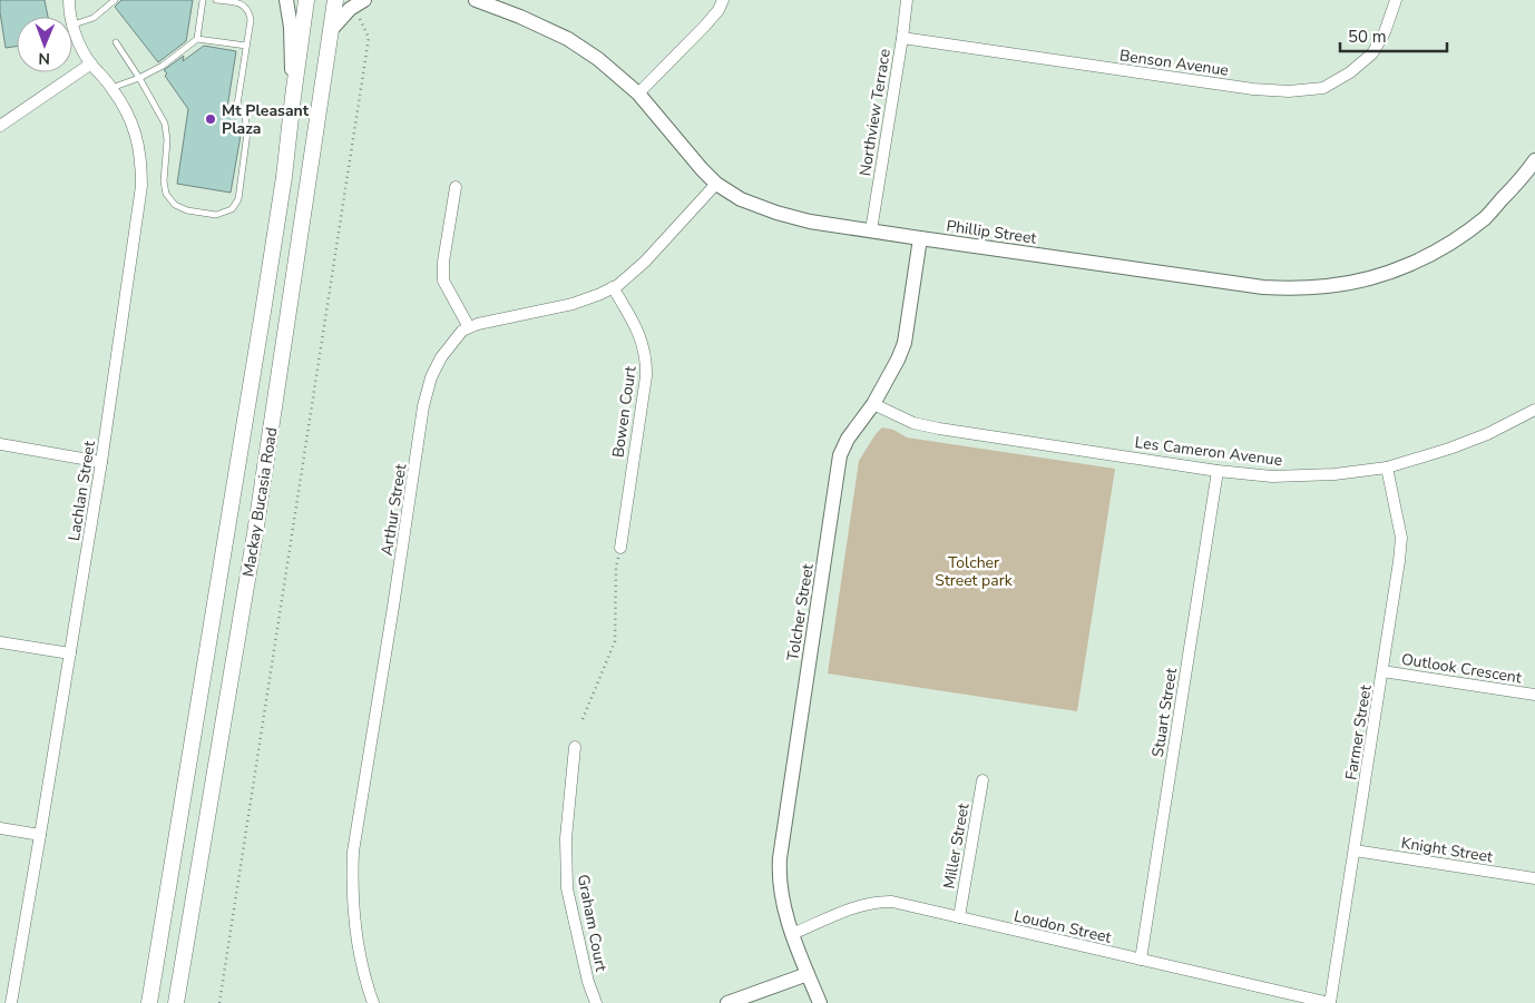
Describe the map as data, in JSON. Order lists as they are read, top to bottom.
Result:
{
  "streets": {
    "main road": ["Mackay Bucasia Road"],
    "street": [
      "Benson Avenue",
      "Northview Terrace",
      "Phillip Street",
      "Bowen Court",
      "Les Cameron Avenue",
      "Lachlan Street",
      "Arthur Street",
      "Tolcher Street",
      "Outlook Crescent",
      "Stuart Street",
      "Farmer Street",
      "Miller Street",
      "Knight Street",
      "Graham Court",
      "Loudon Street"
    ]
  },
  "crossings": [
    ["Benson Avenue", "Northview Terrace"],
    ["Northview Terrace", "Phillip Street"],
    ["Phillip Street", "Arthur Street"],
    ["Phillip Street", "Tolcher Street"],
    ["Bowen Court", "Arthur Street"],
    ["Les Cameron Avenue", "Tolcher Street"],
    ["Les Cameron Avenue", "Stuart Street"],
    ["Les Cameron Avenue", "Farmer Street"],
    ["Tolcher Street", "Loudon Street"],
    ["Outlook Crescent", "Farmer Street"],
    ["Stuart Street", "Loudon Street"],
    ["Farmer Street", "Knight Street"],
    ["Farmer Street", "Loudon Street"],
    ["Miller Street", "Loudon Street"]
  ],
  "parks": ["Tolcher Street park"],
  "places": ["Mt Pleasant Plaza"],
  "scale_bar": "50 m",
  "north": "bottom"
}
